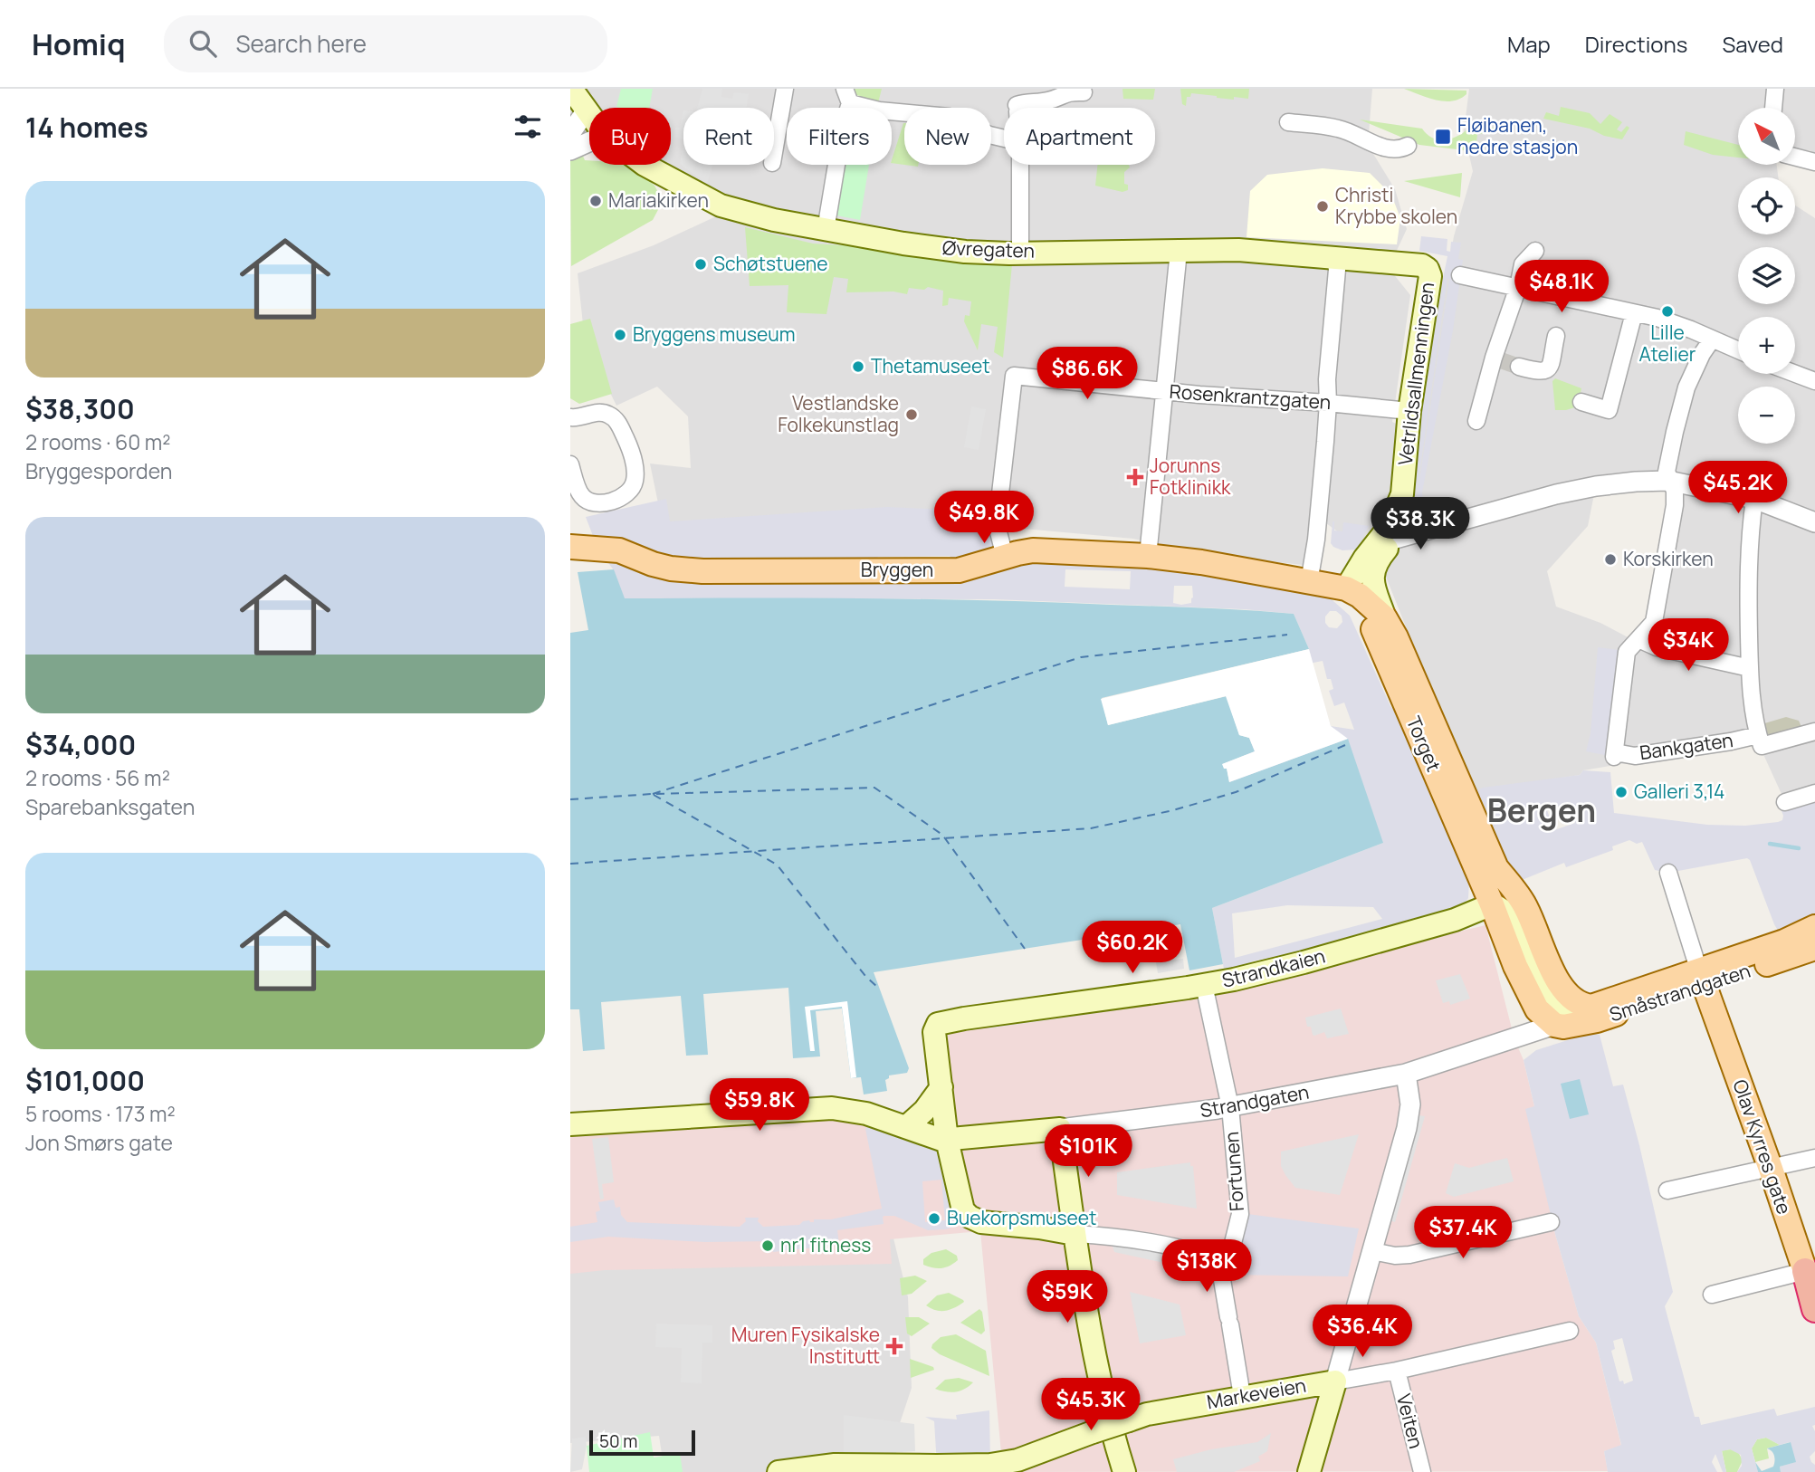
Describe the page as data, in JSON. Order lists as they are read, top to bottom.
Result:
{
  "streets": {
    "highway": ["Olav Kyrres gate"],
    "main road": [
      "Øvregaten",
      "Vetrlidsallmenningen",
      "Bryggen",
      "Torget",
      "Strandkaien",
      "Småstrandgaten",
      "Strandgaten",
      "Markeveien"
    ],
    "street": [
      "Rosenkrantzgaten",
      "Bankgaten",
      "Fortunen",
      "Veiten"
    ]
  },
  "crossings": [
    ["Øvregaten", "Vetrlidsallmenningen"],
    ["Vetrlidsallmenningen", "Rosenkrantzgaten"],
    ["Rosenkrantzgaten", "Bryggen"],
    ["Bryggen", "Torget"],
    ["Torget", "Strandkaien"],
    ["Torget", "Småstrandgaten"],
    ["Torget", "Strandgaten"],
    ["Strandkaien", "Fortunen"],
    ["Småstrandgaten", "Strandgaten"],
    ["Småstrandgaten", "Olav Kyrres gate"],
    ["Strandgaten", "Fortunen"],
    ["Markeveien", "Veiten"]
  ],
  "districts": ["Bergen"],
  "places": {
    "transit": ["Fløibanen, nedre stasjon"],
    "other": [
      "Mariakirken",
      "Christi Krybbe skolen",
      "Schøtstuene",
      "Lille Atelier",
      "Bryggens museum",
      "Thetamuseet",
      "Vestlandske Folkekunstlag",
      "Korskirken",
      "Galleri 3,14",
      "Buekorpsmuseet",
      "nr1 fitness"
    ],
    "health": ["Jorunns Fotklinikk", "Muren Fysikalske Institutt"]
  },
  "scale_bar": "50 m",
  "north": "top left",
  "page": {
    "header": "Homiq",
    "search": "Search here",
    "nav": ["Map", "Directions", "Saved"],
    "heading": "14 homes",
    "map_buttons": ["+", "−"],
    "chip": [
      "Buy",
      "Rent",
      "Filters",
      "New",
      "Apartment"
    ],
    "list": [
      {
        "name": "$38,300",
        "note": "2 rooms · 60 m² · Bryggesporden"
      },
      {
        "name": "$34,000",
        "note": "2 rooms · 56 m² · Sparebanksgaten"
      },
      {
        "name": "$101,000",
        "note": "5 rooms · 173 m² · Jon Smørs gate"
      }
    ],
    "price": [
      "$48.1K",
      "$86.6K",
      "$45.2K",
      "$49.8K",
      "$38.3K",
      "$34K",
      "$60.2K",
      "$59.8K",
      "$101K",
      "$37.4K",
      "$138K",
      "$59K",
      "$36.4K",
      "$45.3K"
    ],
    "scale": "50 m"
  }
}
